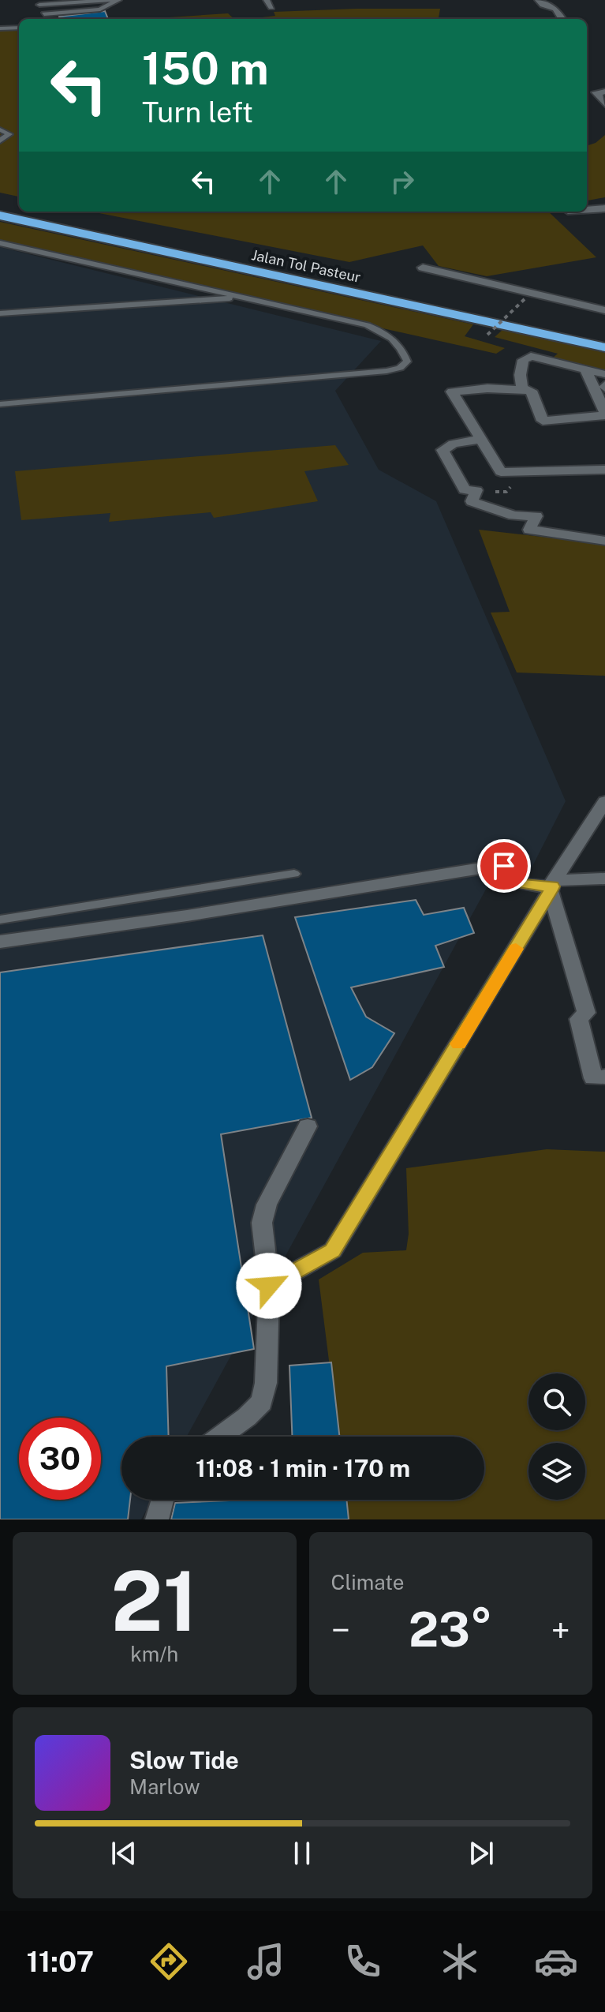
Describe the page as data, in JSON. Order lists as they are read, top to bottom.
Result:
{
  "streets": {
    "highway": ["Jalan Tol Pasteur"]
  },
  "page": {
    "turn": ["150 m", "Turn left"],
    "limit": "30",
    "trip": "11:08 · 1 min · 170 m",
    "tile": [
      ["21", "km/h"],
      "Climate"
    ],
    "heat": ["−", "23°", "+"],
    "song": ["Slow Tide", "Marlow"],
    "tabs": "11:07"
  }
}
